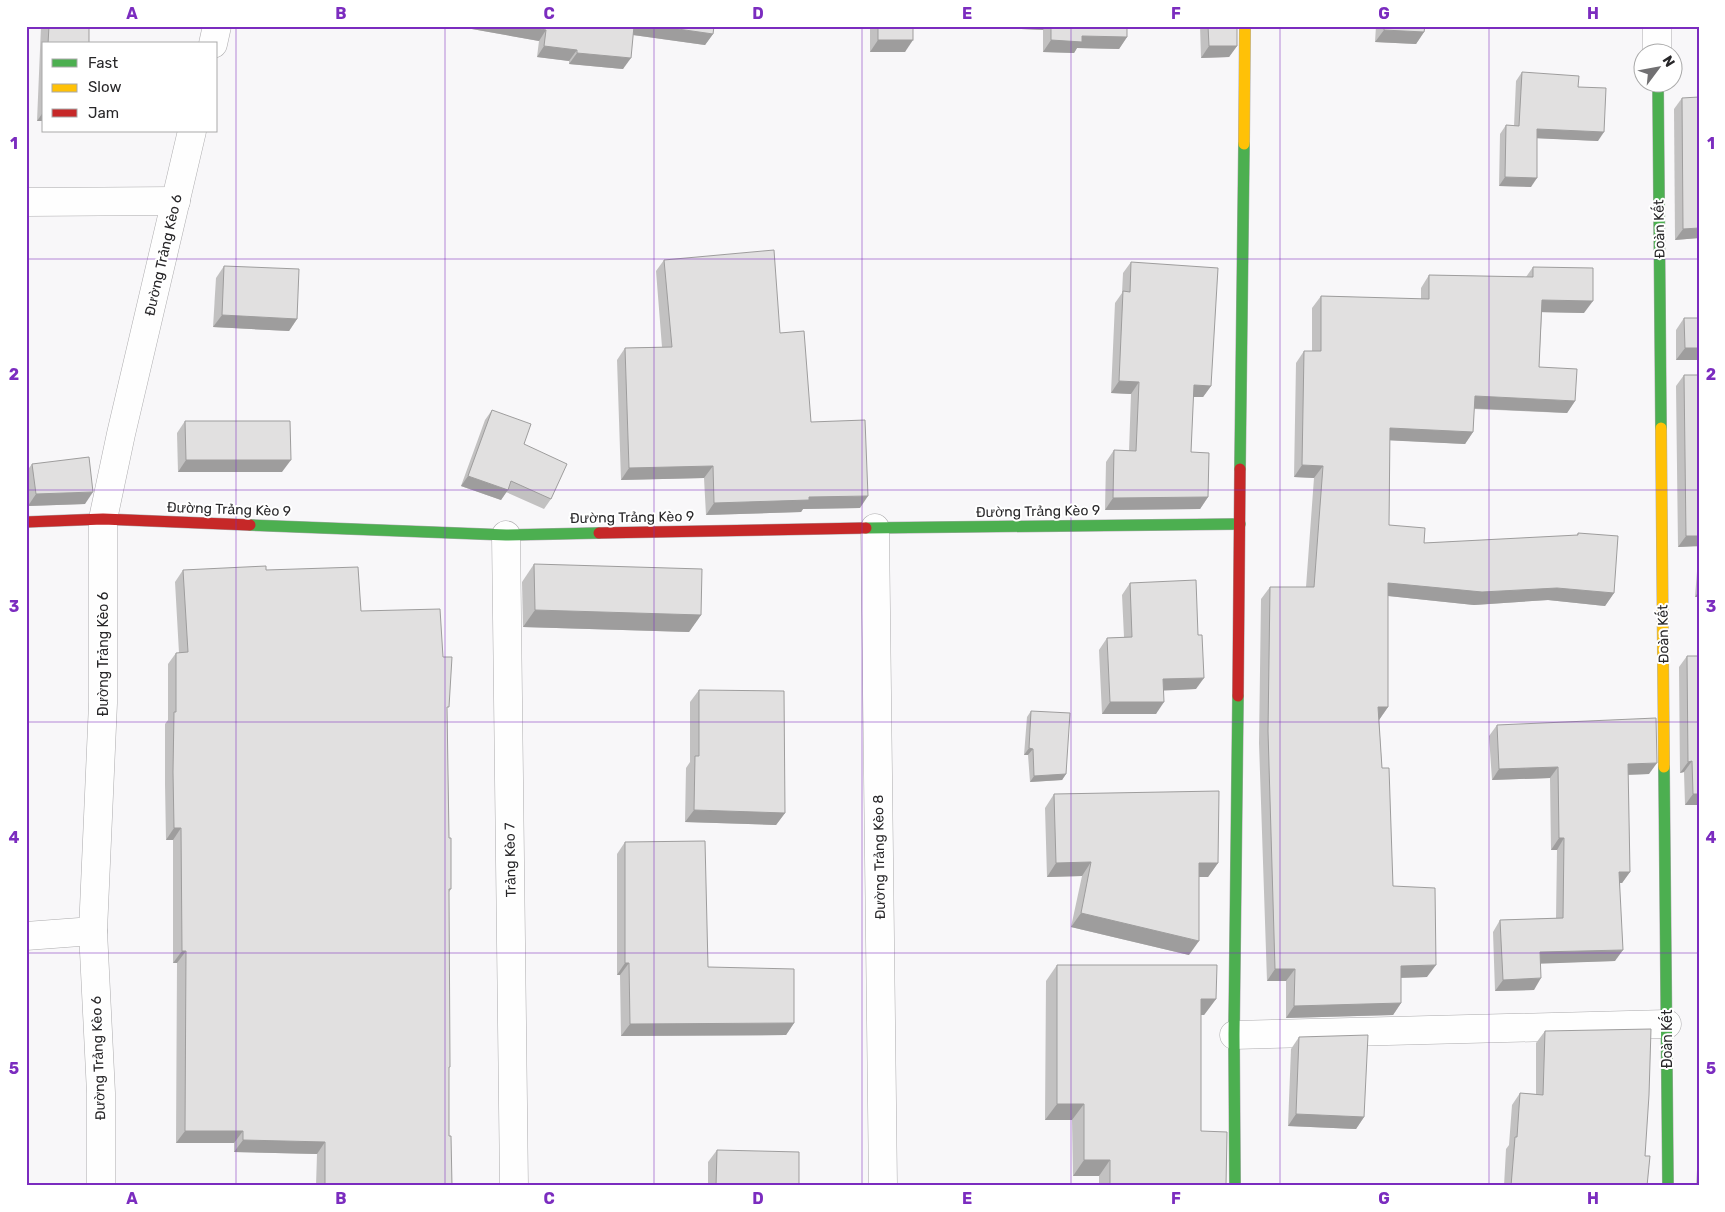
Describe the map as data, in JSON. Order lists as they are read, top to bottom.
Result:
{
  "streets": {
    "street": [
      "Đoàn Kết",
      "Đường Trảng Kèo 6",
      "Đường Trảng Kèo 9",
      "Đường Trảng Kèo 8",
      "Trảng Kèo 7"
    ]
  },
  "crossings": [
    ["Đường Trảng Kèo 6", "Đường Trảng Kèo 9"],
    ["Đường Trảng Kèo 9", "Đường Trảng Kèo 8"],
    ["Đường Trảng Kèo 9", "Trảng Kèo 7"]
  ],
  "legend": ["Fast", "Slow", "Jam"],
  "north": "top right",
  "grid": {
    "columns": [
      "A",
      "B",
      "C",
      "D",
      "E",
      "F",
      "G",
      "H"
    ],
    "rows": [
      "1",
      "2",
      "3",
      "4",
      "5"
    ]
  }
}
